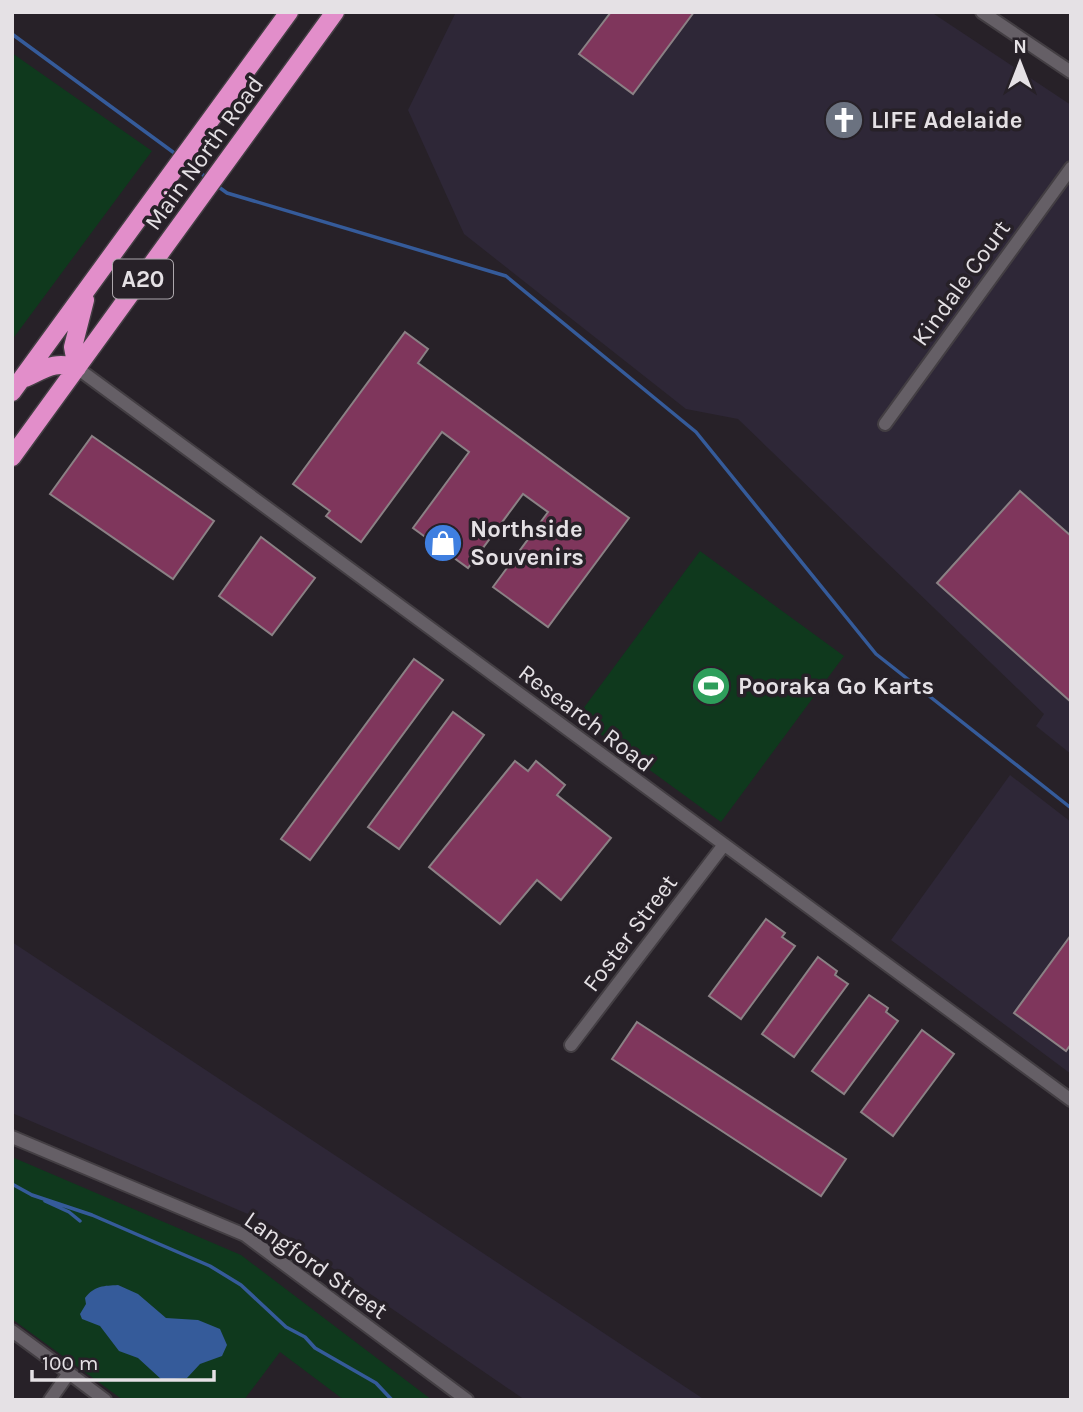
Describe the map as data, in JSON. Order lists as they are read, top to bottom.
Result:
{
  "streets": {
    "highway": ["Main North Road", "A20"],
    "street": [
      "Kindale Court",
      "Research Road",
      "Foster Street",
      "Langford Street"
    ]
  },
  "crossings": [
    ["Main North Road", "Research Road"],
    ["Research Road", "Foster Street"]
  ],
  "places": {
    "church": ["LIFE Adelaide"],
    "shop": ["Northside Souvenirs"],
    "sports": ["Pooraka Go Karts"]
  },
  "scale_bar": "100 m",
  "north": "top"
}
